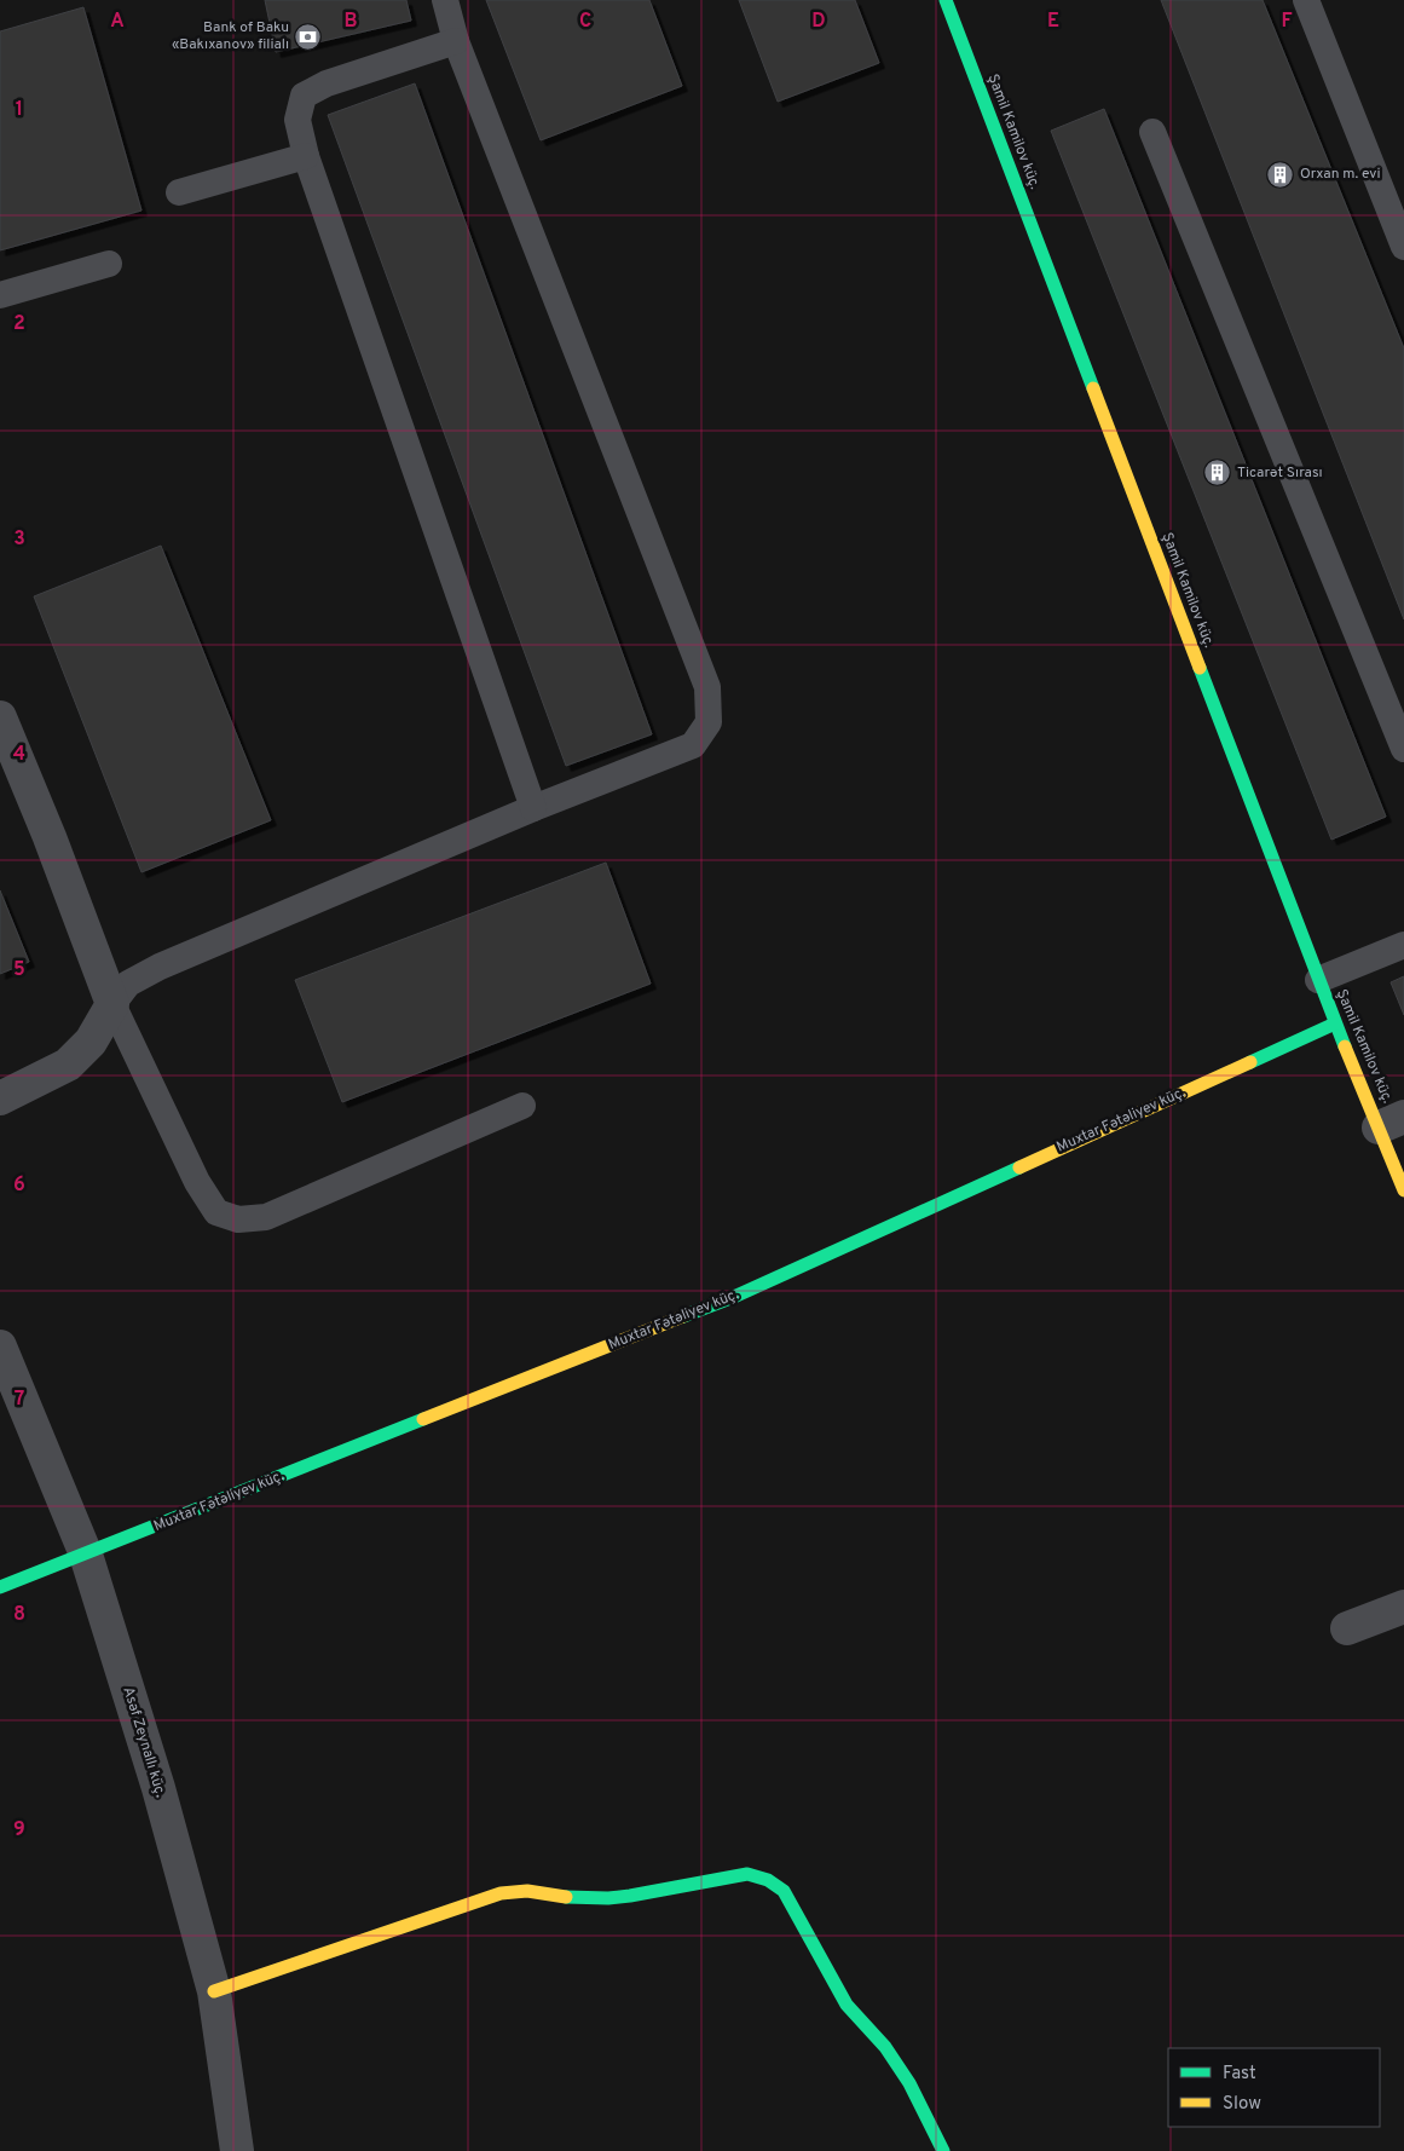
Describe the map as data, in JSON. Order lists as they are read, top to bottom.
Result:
{
  "streets": {
    "street": ["Şamil Kamilov küç.", "Muxtar Fətəliyev küç.", "Asəf Zeynallı küç."]
  },
  "crossings": [
    ["Şamil Kamilov küç.", "Muxtar Fətəliyev küç."],
    ["Muxtar Fətəliyev küç.", "Asəf Zeynallı küç."]
  ],
  "places": {
    "bank": ["Bank of Baku «Bakıxanov» filialı"],
    "building": ["Orxan m. evi", "Ticarət Sırası"]
  },
  "legend": ["Fast", "Slow"],
  "grid": {
    "columns": [
      "A",
      "B",
      "C",
      "D",
      "E",
      "F"
    ],
    "rows": [
      "1",
      "2",
      "3",
      "4",
      "5",
      "6",
      "7",
      "8",
      "9"
    ]
  }
}
